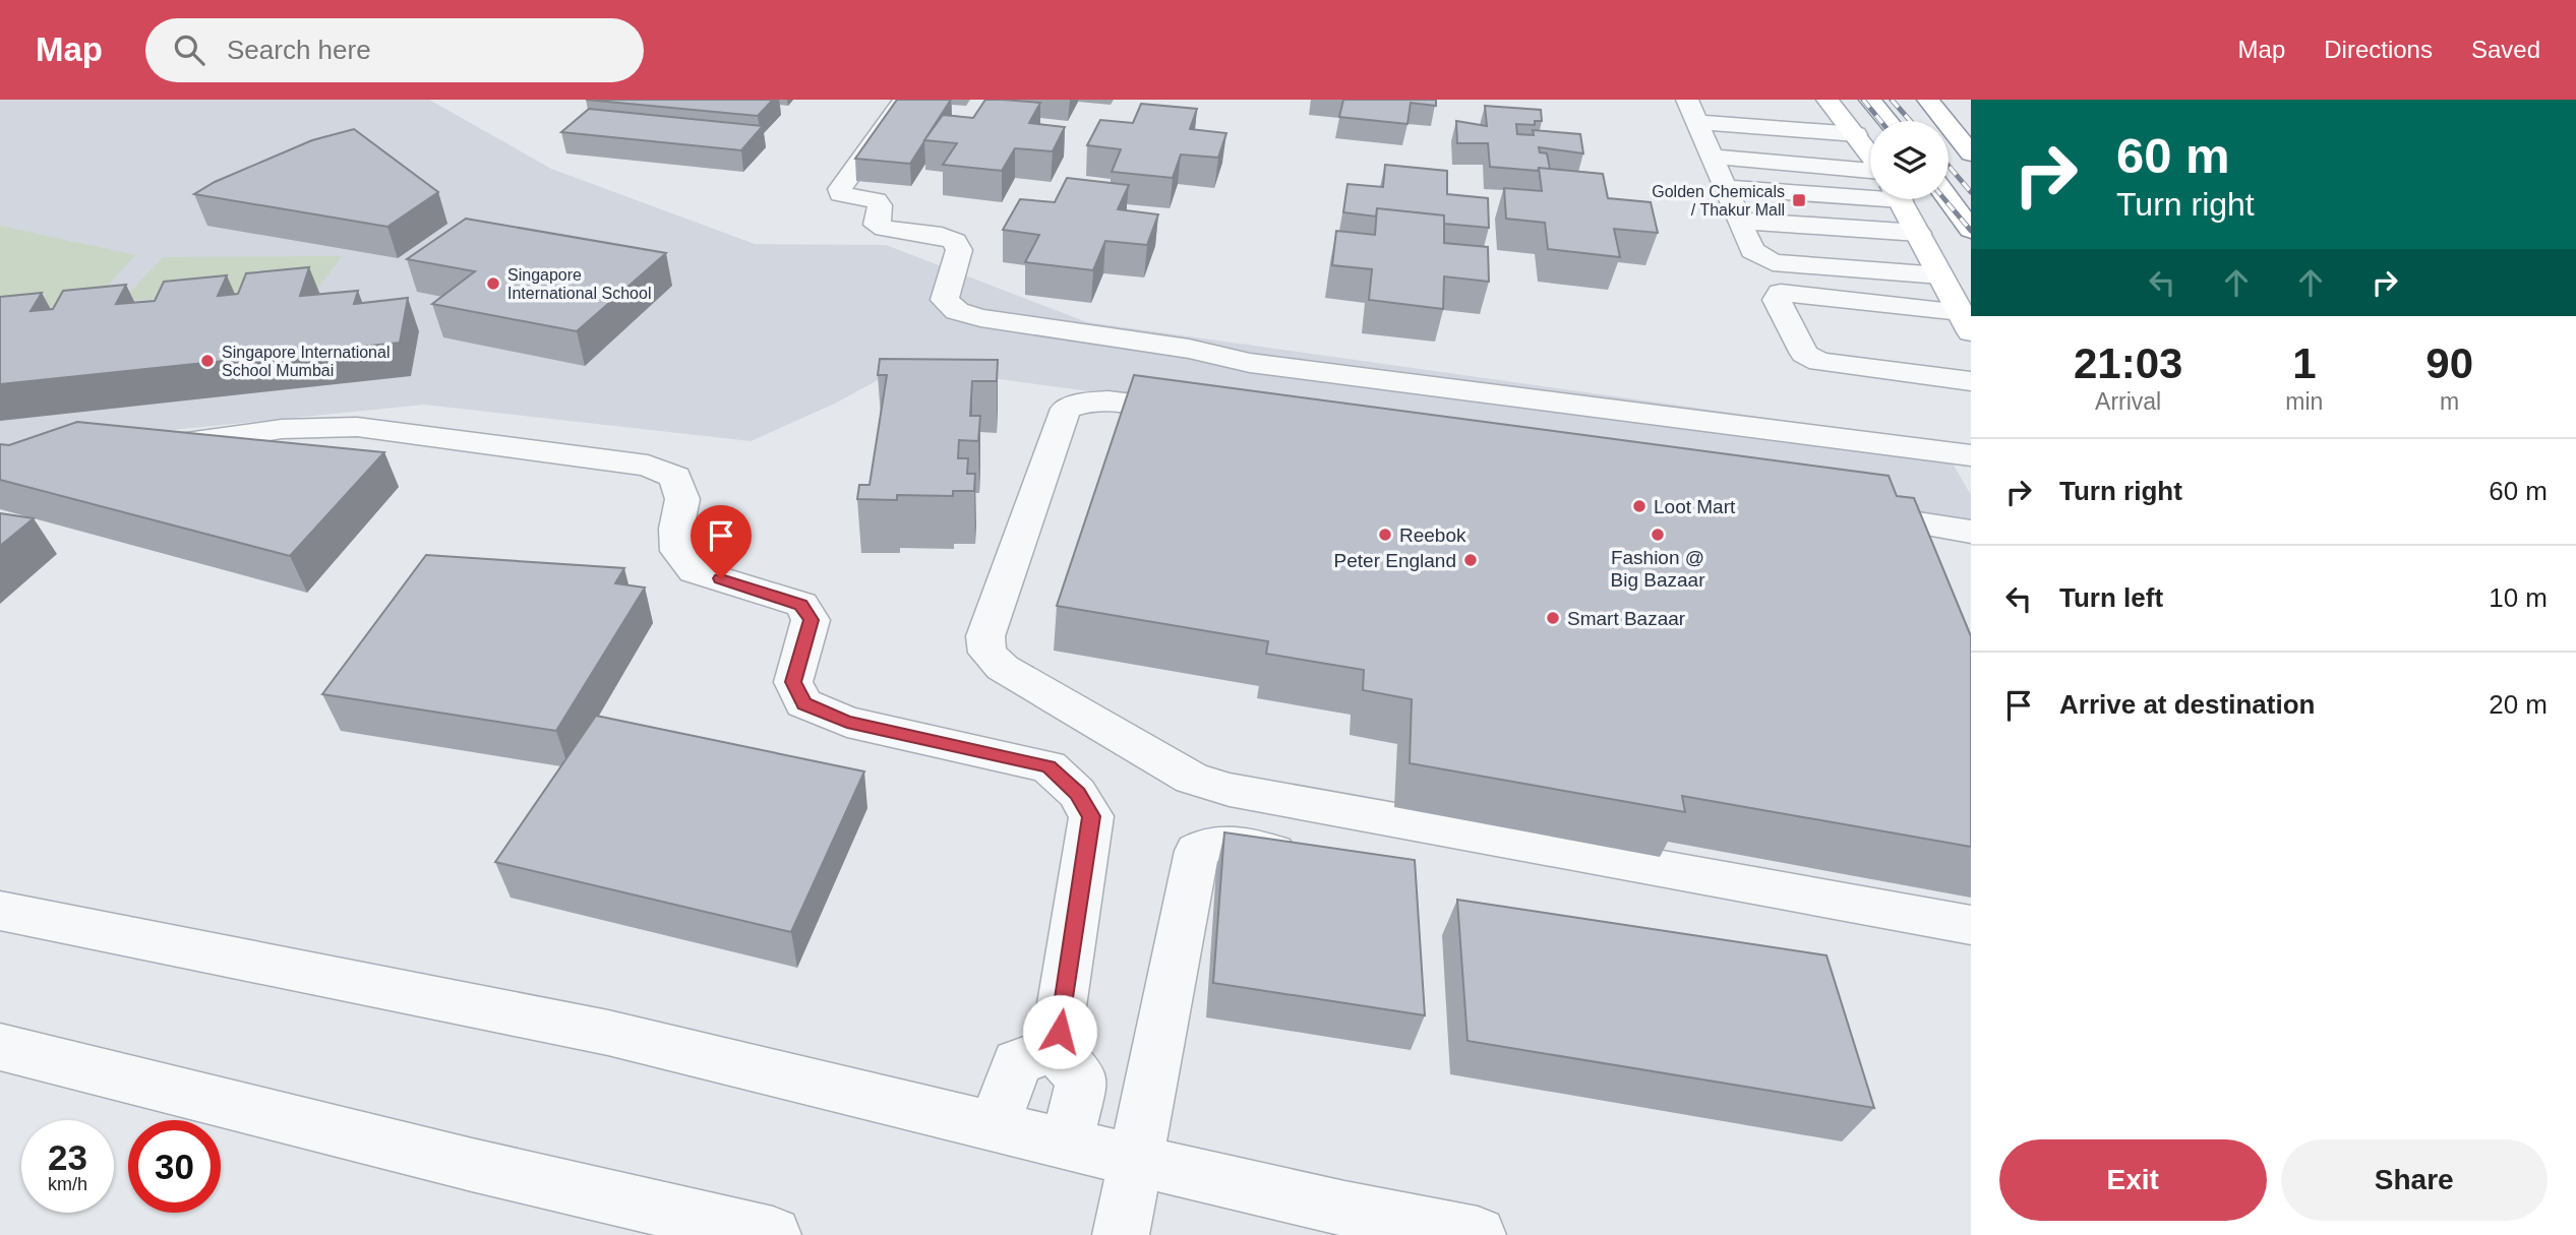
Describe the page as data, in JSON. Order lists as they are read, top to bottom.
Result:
{
  "places": {
    "transit": ["Golden Chemicals / Thakur Mall"],
    "other": [
      "Singapore International School",
      "Singapore International School Mumbai",
      "Loot Mart",
      "Reebok",
      "Fashion @ Big Bazaar",
      "Peter England",
      "Smart Bazaar"
    ]
  },
  "page": {
    "header": "Map",
    "search": "Search here",
    "nav": ["Map", "Directions", "Saved"],
    "turn": ["60 m", "Turn right"],
    "eta": [
      "21:03",
      "Arrival",
      "1",
      "min",
      "90",
      "m"
    ],
    "list": [
      {
        "name": "Turn right",
        "value": "60 m"
      },
      {
        "name": "Turn left",
        "value": "10 m"
      },
      {
        "name": "Arrive at destination",
        "value": "20 m"
      }
    ],
    "speed": "23 km/h",
    "limit": "30",
    "buttons": ["Exit", "Share"]
  }
}
